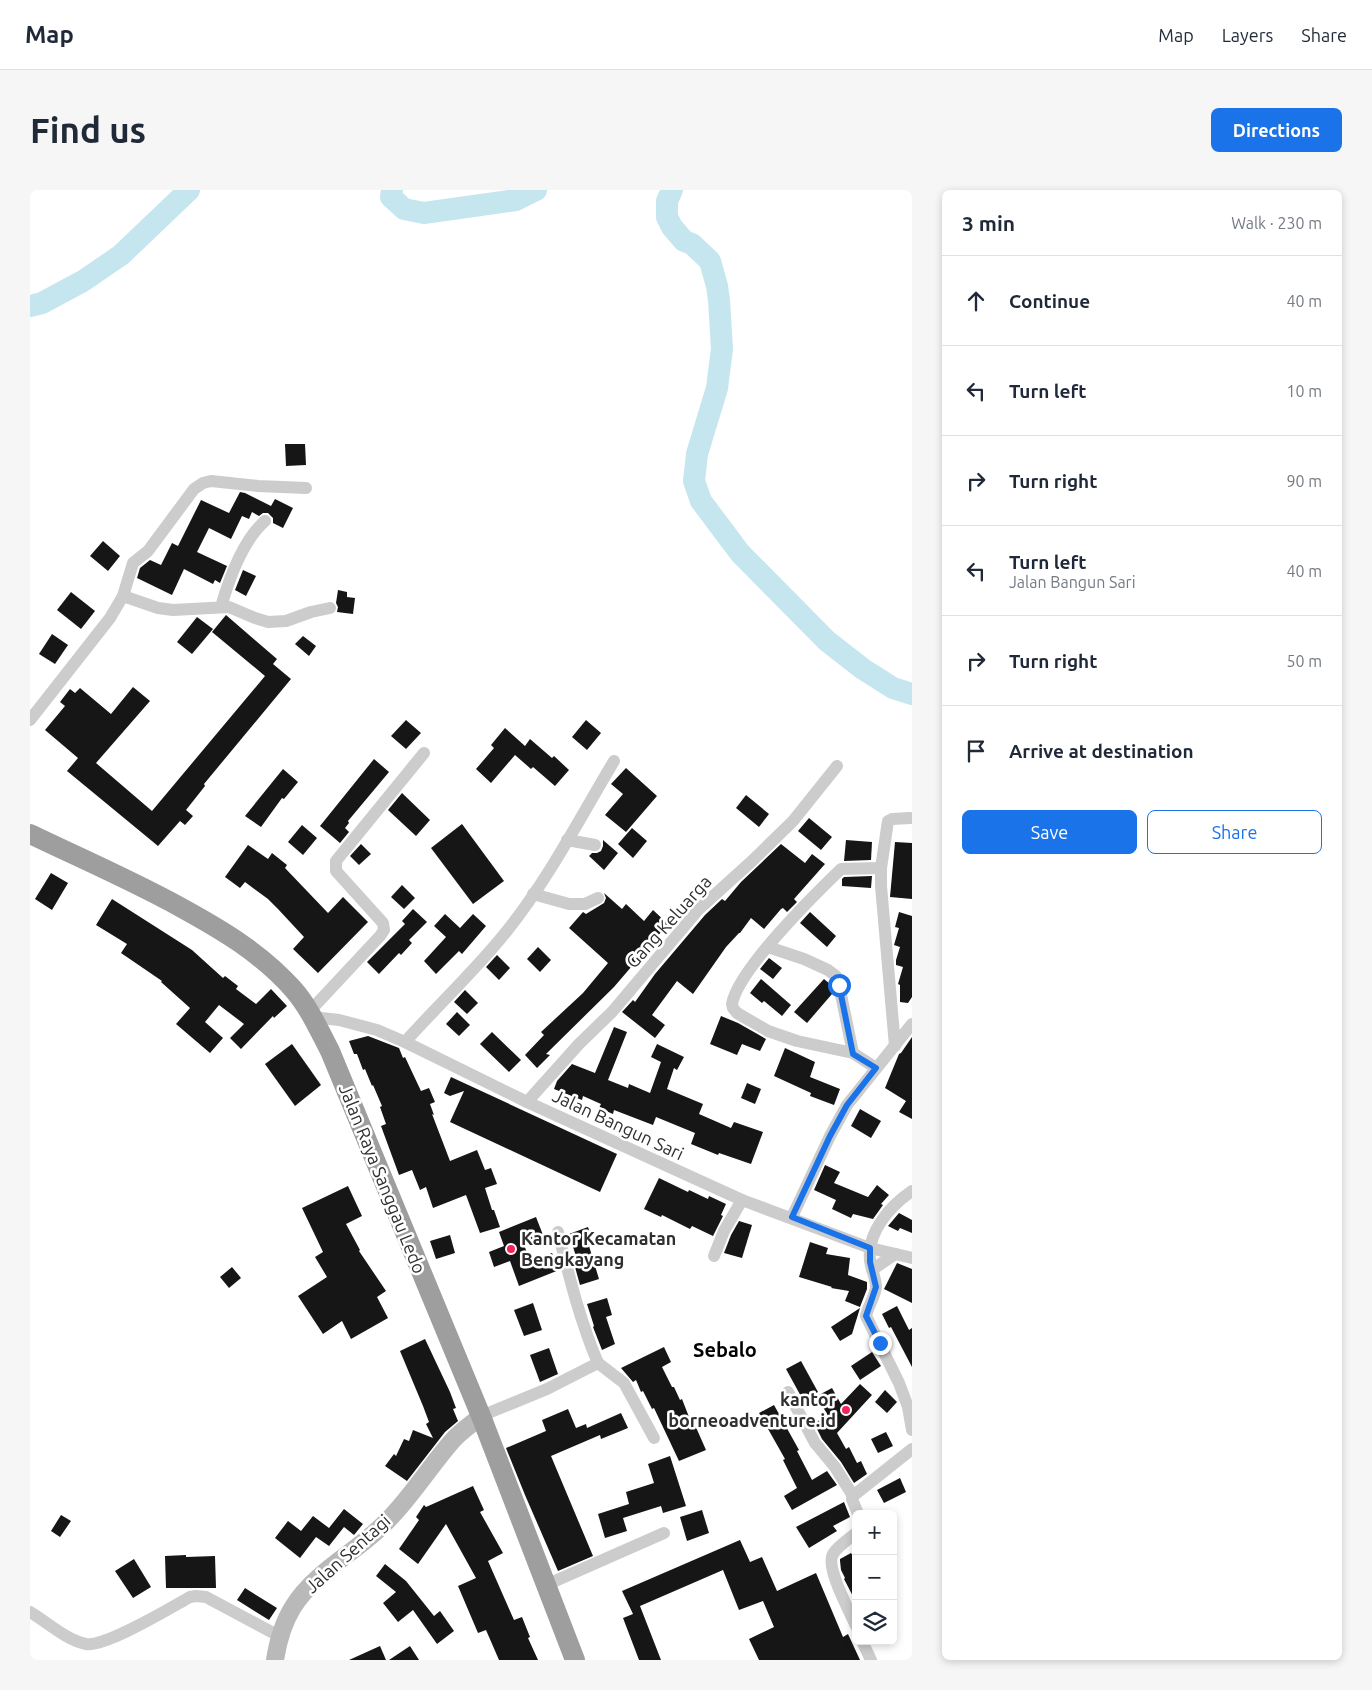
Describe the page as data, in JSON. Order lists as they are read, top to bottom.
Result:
{
  "streets": {
    "highway": ["Jalan Raya Sanggau Ledo"],
    "main road": ["Jalan Sentagi"],
    "street": ["Gang Keluarga", "Jalan Bangun Sari"]
  },
  "crossings": [
    ["Gang Keluarga", "Jalan Bangun Sari"],
    ["Jalan Bangun Sari", "Jalan Raya Sanggau Ledo"],
    ["Jalan Raya Sanggau Ledo", "Jalan Sentagi"]
  ],
  "districts": ["Sebalo"],
  "places": ["Kantor Kecamatan Bengkayang", "kantor borneoadventure.id"],
  "page": {
    "header": "Map",
    "nav": ["Map", "Layers", "Share"],
    "buttons": [
      "Directions",
      ["Save", "Share"]
    ],
    "title": "Find us",
    "heading": ["3 min", "Walk · 230 m"],
    "list": [
      ["Continue", "40 m"],
      ["Turn left", "10 m"],
      ["Turn right", "90 m"],
      ["Turn left", "Jalan Bangun Sari", "40 m"],
      ["Turn right", "50 m"],
      "Arrive at destination"
    ],
    "map_buttons": ["+", "−"]
  }
}
